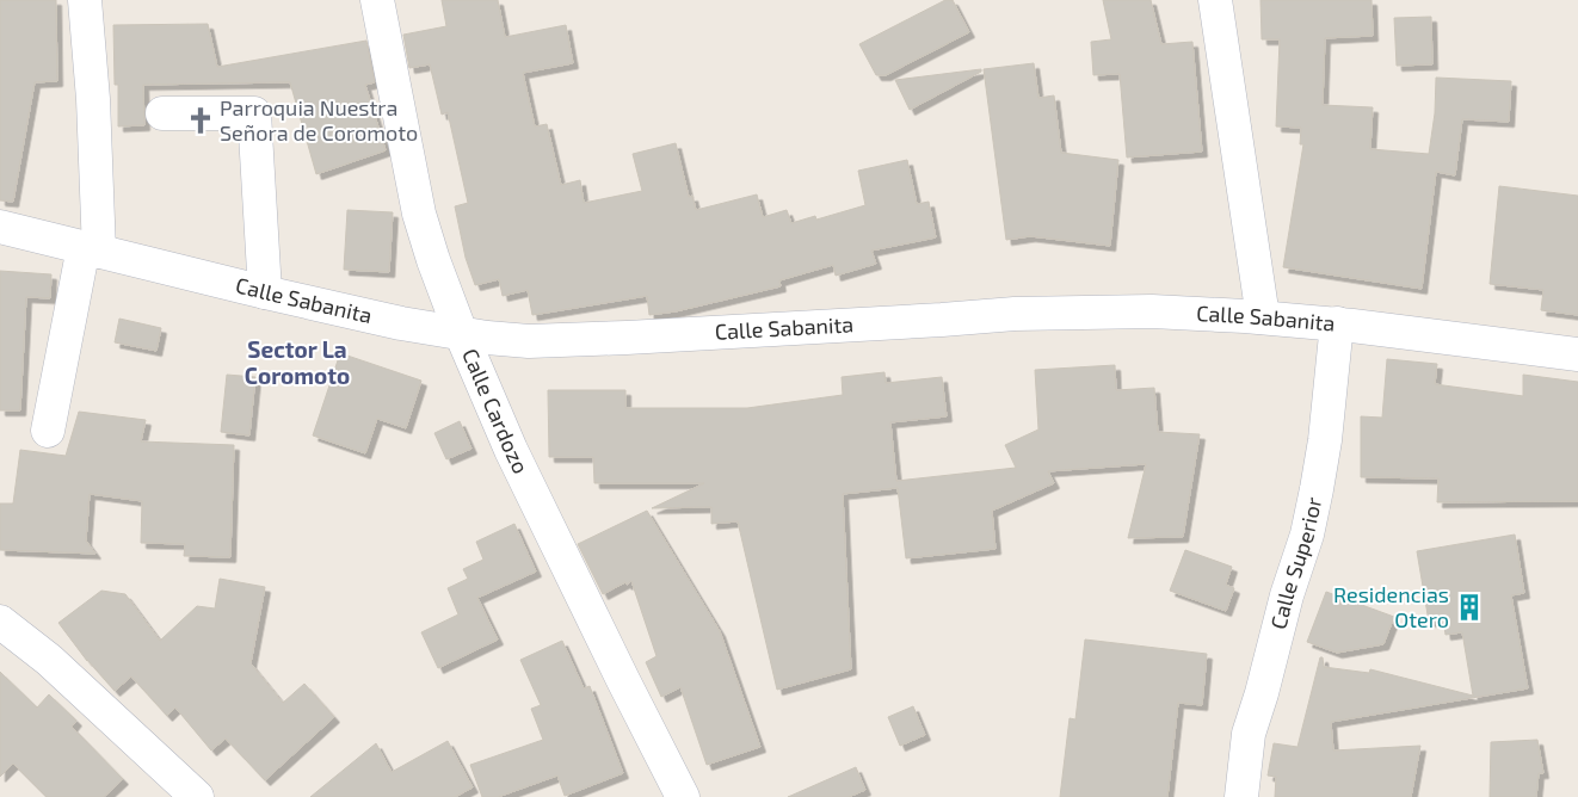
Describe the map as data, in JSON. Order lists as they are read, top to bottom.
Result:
{
  "streets": {
    "street": ["Calle Sabanita", "Calle Cardozo", "Calle Superior"]
  },
  "crossings": [
    ["Calle Sabanita", "Calle Cardozo"],
    ["Calle Sabanita", "Calle Superior"]
  ],
  "districts": ["Sector La Coromoto"],
  "places": {
    "church": ["Parroquia Nuestra Señora de Coromoto"],
    "building": ["Residencias Otero"]
  }
}
